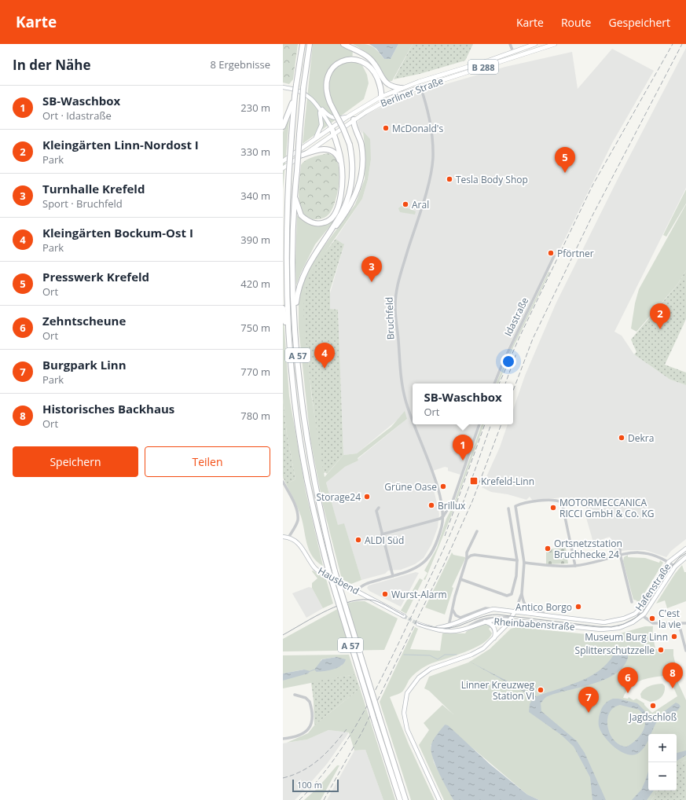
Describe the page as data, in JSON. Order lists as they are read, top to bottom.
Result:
{
  "streets": {
    "highway": ["A 57"],
    "main road": [
      "B 288",
      "Berliner Straße",
      "Hausbend",
      "Hafenstraße",
      "Rheinbabenstraße"
    ],
    "street": ["Idastraße", "Bruchfeld"]
  },
  "crossings": [
    ["Berliner Straße", "Bruchfeld"],
    ["Bruchfeld", "Hausbend"],
    ["Hafenstraße", "Rheinbabenstraße"]
  ],
  "places": {
    "other": [
      "McDonald's",
      "Tesla Body Shop",
      "Aral",
      "Pförtner",
      "Dekra",
      "Grüne Oase",
      "Storage24",
      "Brillux",
      "MOTORMECCANICA RICCI GmbH & Co. KG",
      "ALDI Süd",
      "Ortsnetzstation Bruchhecke 24",
      "Wurst-Alarm",
      "Antico Borgo",
      "C'est la vie",
      "Museum Burg Linn",
      "Splitterschutzzelle",
      "Linner Kreuzweg Station VI",
      "Jagdschloß"
    ],
    "transit": ["Krefeld-Linn"]
  },
  "scale_bar": "100 m",
  "page": {
    "header": "Karte",
    "nav": ["Karte", "Route", "Gespeichert"],
    "heading": ["In der Nähe", "8 Ergebnisse"],
    "list": [
      {
        "mark": "1",
        "name": "SB-Waschbox",
        "note": "Ort · Idastraße",
        "value": "230 m"
      },
      {
        "mark": "2",
        "name": "Kleingärten Linn-Nordost I",
        "note": "Park",
        "value": "330 m"
      },
      {
        "mark": "3",
        "name": "Turnhalle Krefeld",
        "note": "Sport · Bruchfeld",
        "value": "340 m"
      },
      {
        "mark": "4",
        "name": "Kleingärten Bockum-Ost I",
        "note": "Park",
        "value": "390 m"
      },
      {
        "mark": "5",
        "name": "Presswerk Krefeld",
        "note": "Ort",
        "value": "420 m"
      },
      {
        "mark": "6",
        "name": "Zehntscheune",
        "note": "Ort",
        "value": "750 m"
      },
      {
        "mark": "7",
        "name": "Burgpark Linn",
        "note": "Park",
        "value": "770 m"
      },
      {
        "mark": "8",
        "name": "Historisches Backhaus",
        "note": "Ort",
        "value": "780 m"
      }
    ],
    "pins": [
      "5",
      "3",
      "2",
      "4",
      "1",
      "8",
      "6",
      "7"
    ],
    "popup": ["SB-Waschbox", "Ort"],
    "buttons": ["Speichern", "Teilen"],
    "map_buttons": ["+", "−"],
    "scale": "100 m"
  }
}
